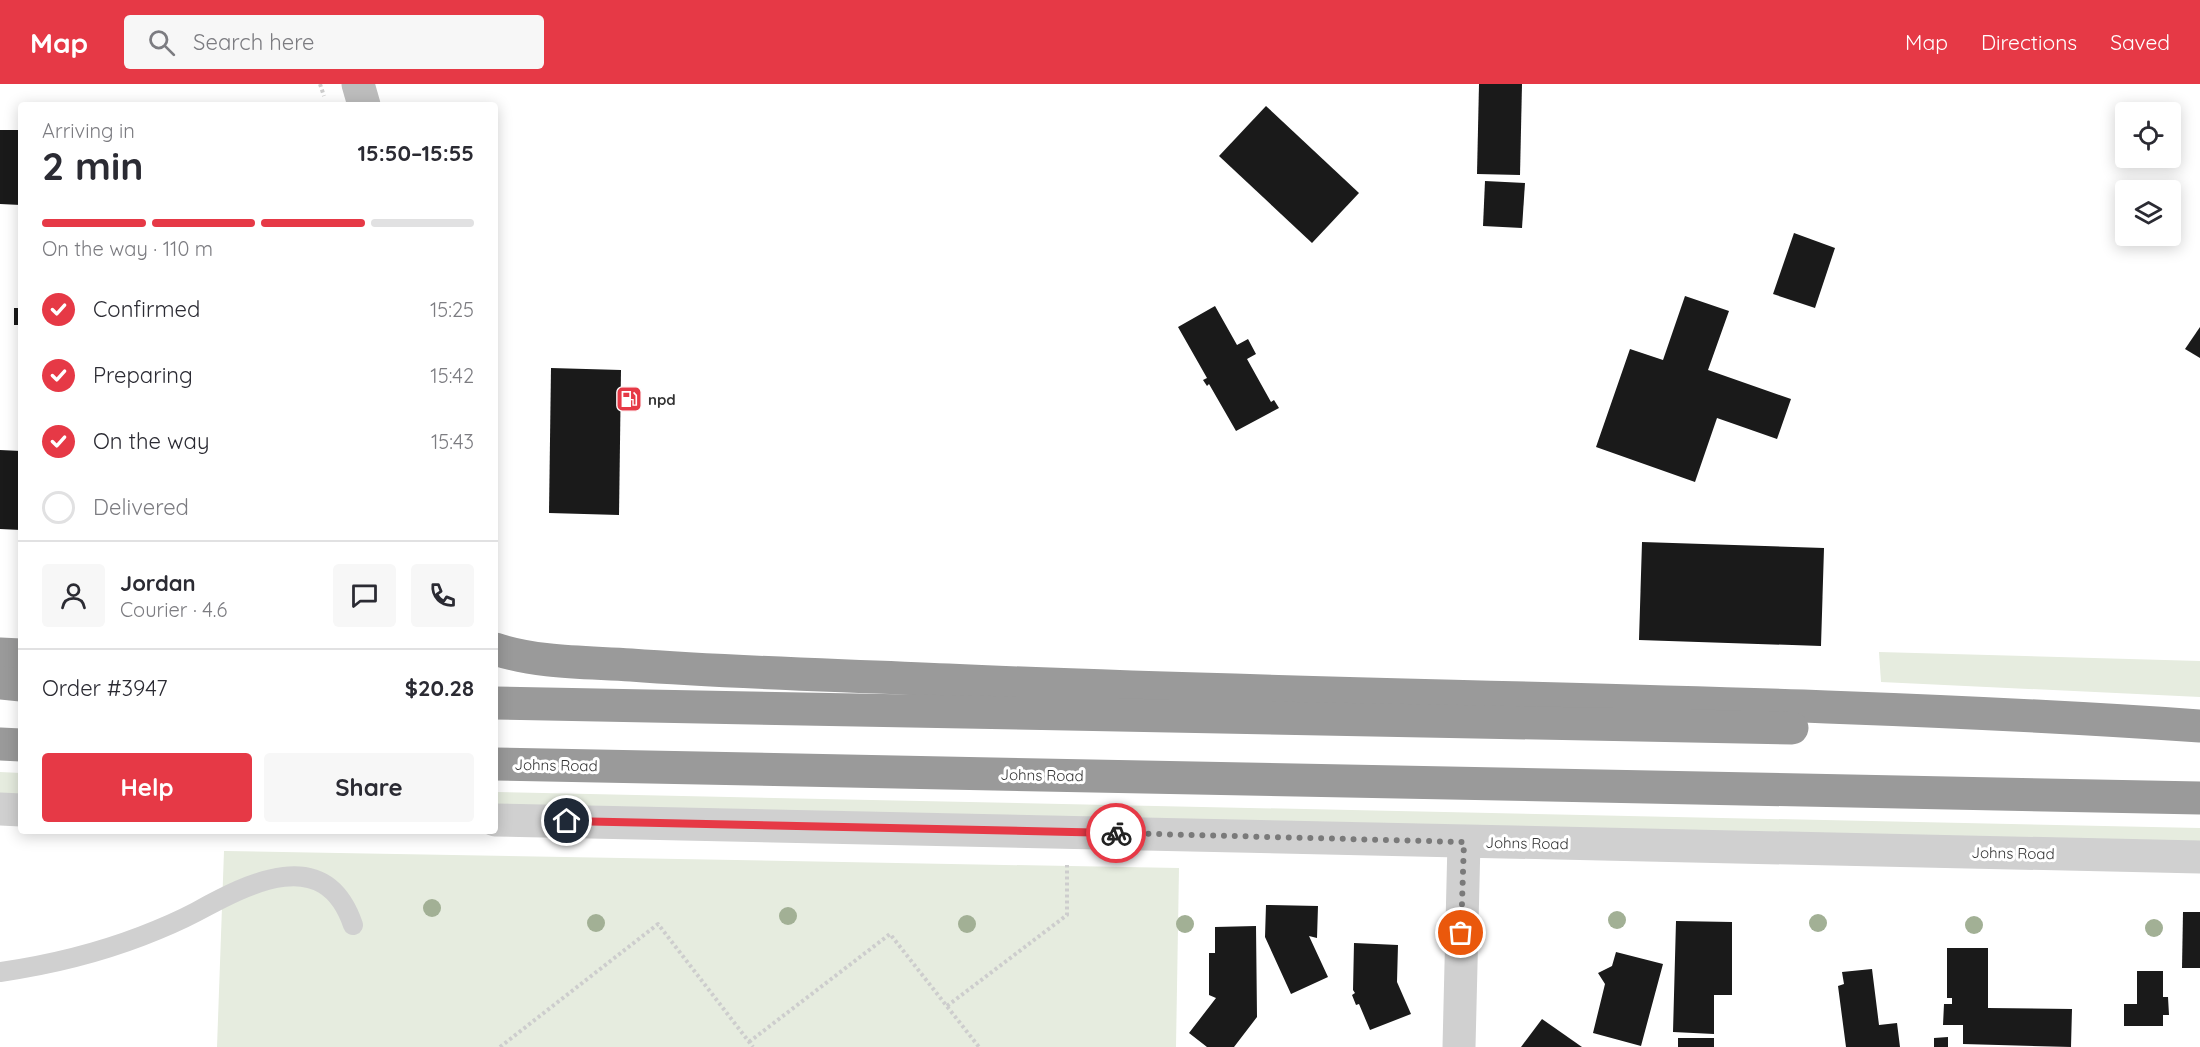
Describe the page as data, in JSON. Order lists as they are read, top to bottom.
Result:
{
  "streets": {
    "highway": ["Johns Road"]
  },
  "places": {
    "fuel station": ["npd"]
  },
  "page": {
    "header": "Map",
    "search": "Search here",
    "nav": ["Map", "Directions", "Saved"],
    "heading": ["2 min", "Arriving in", "15:50–15:55"],
    "panel": [
      "Jordan",
      "Courier · 4.6",
      "Order #3947",
      "$20.28"
    ],
    "bar": "On the way · 110 m",
    "list": [
      ["Confirmed", "15:25"],
      ["Preparing", "15:42"],
      ["On the way", "15:43"],
      "Delivered"
    ],
    "buttons": ["Help", "Share"]
  }
}
